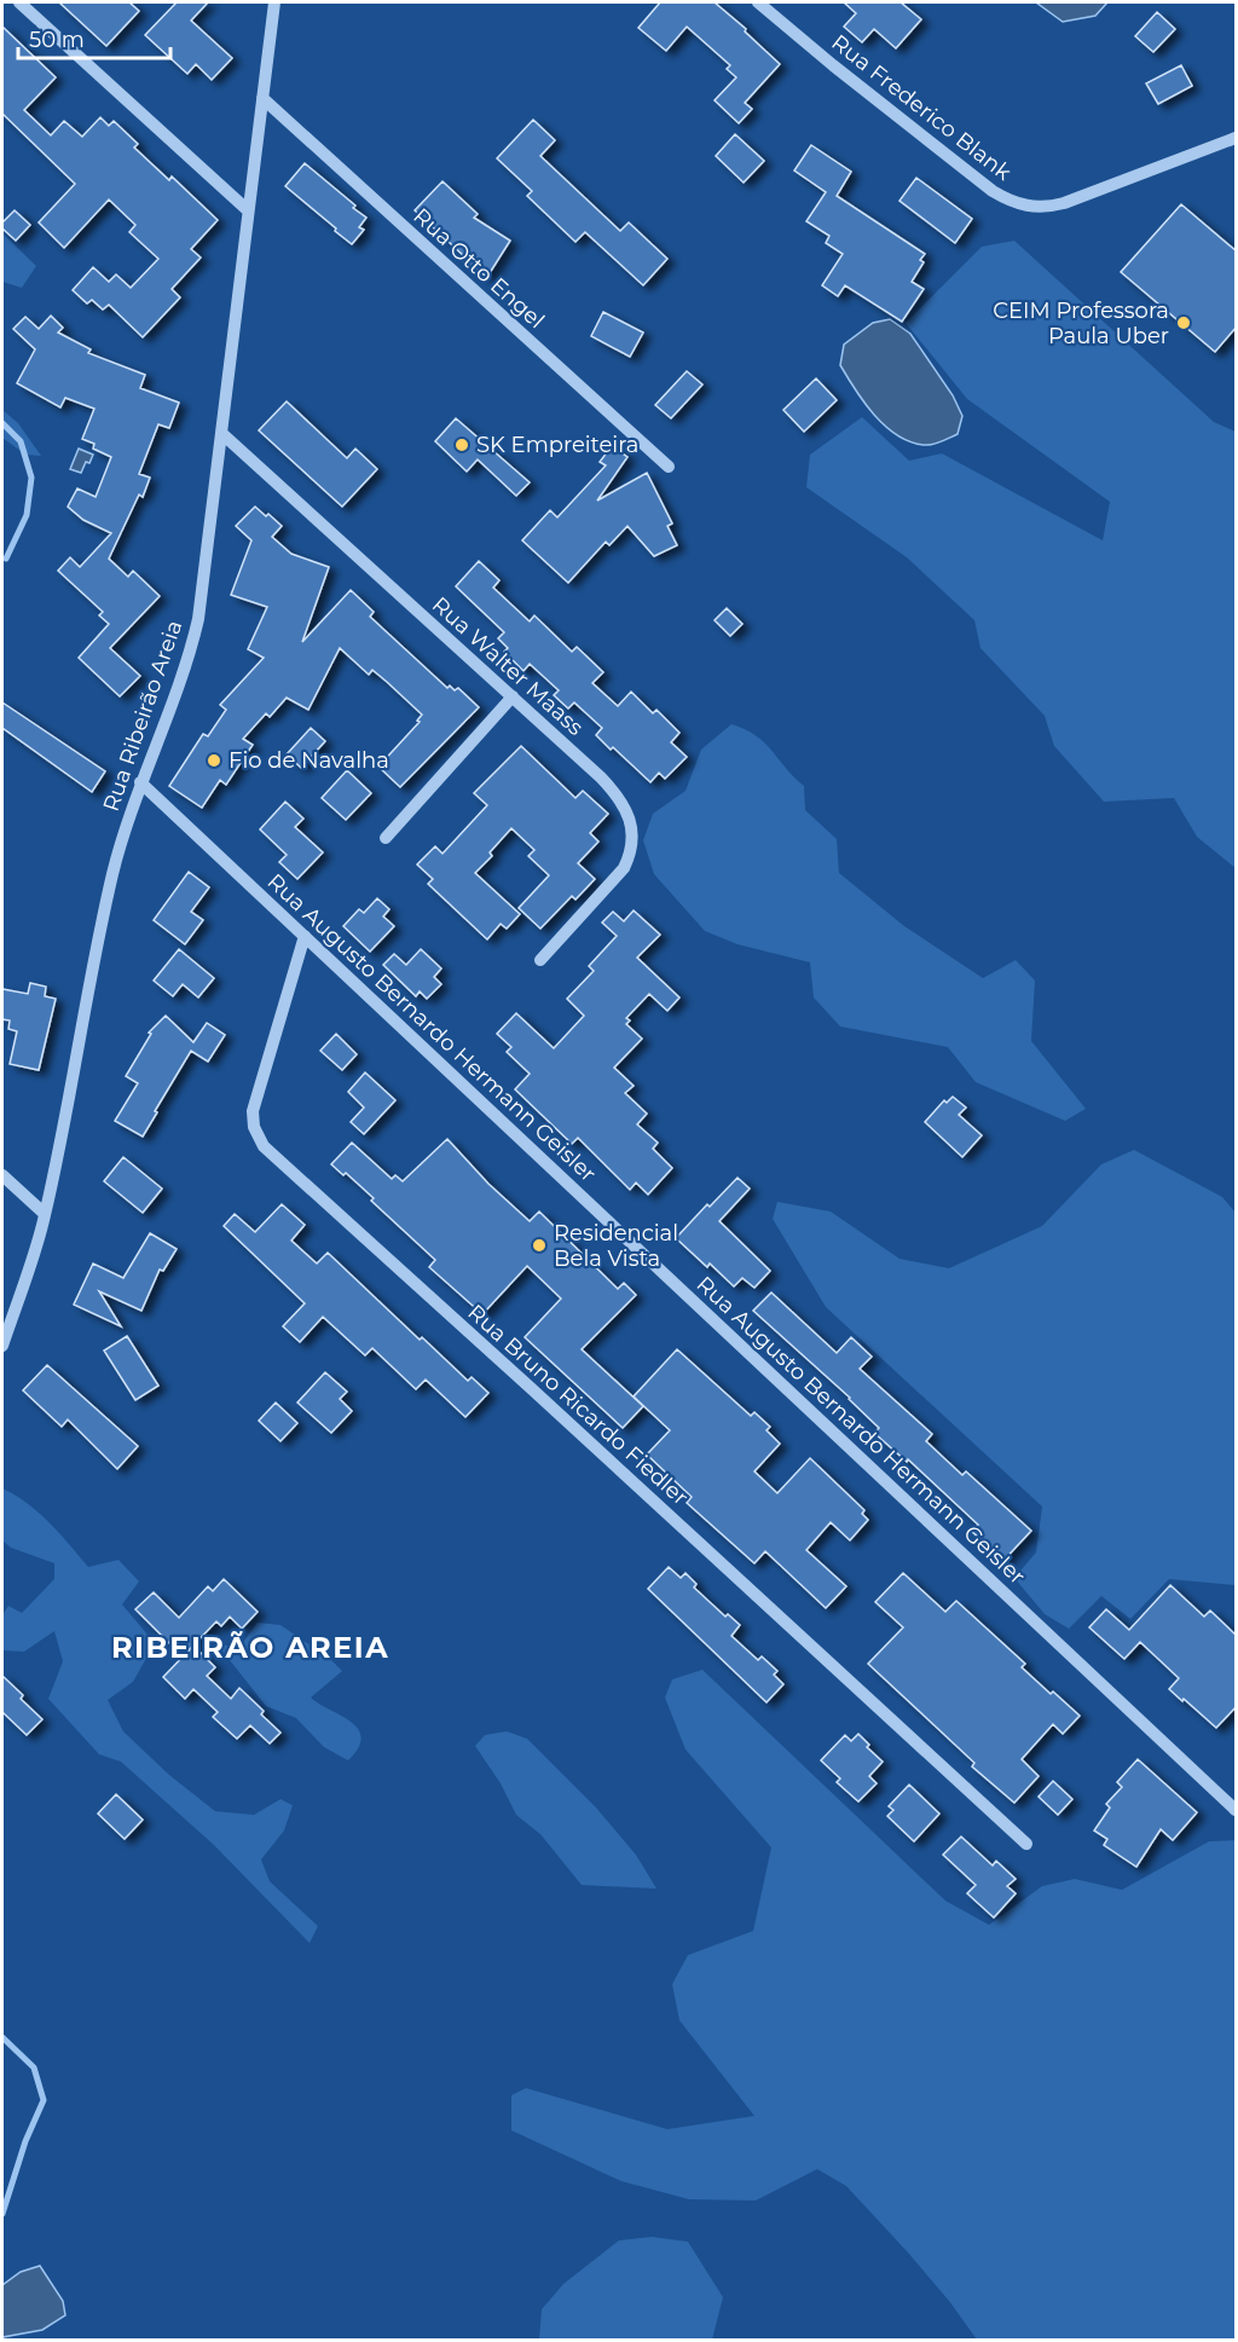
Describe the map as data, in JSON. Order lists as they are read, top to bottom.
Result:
{
  "streets": {
    "street": [
      "Rua Frederico Blank",
      "Rua Otto Engel",
      "Rua Walter Maass",
      "Rua Ribeirão Areia",
      "Rua Augusto Bernardo Hermann Geisler",
      "Rua Bruno Ricardo Fiedler"
    ]
  },
  "crossings": [
    ["Rua Otto Engel", "Rua Ribeirão Areia"],
    ["Rua Walter Maass", "Rua Ribeirão Areia"],
    ["Rua Ribeirão Areia", "Rua Augusto Bernardo Hermann Geisler"],
    ["Rua Augusto Bernardo Hermann Geisler", "Rua Bruno Ricardo Fiedler"]
  ],
  "districts": ["RIBEIRÃO AREIA"],
  "places": [
    "CEIM Professora Paula Uber",
    "SK Empreiteira",
    "Fio de Navalha",
    "Residencial Bela Vista"
  ],
  "scale_bar": "50 m"
}
